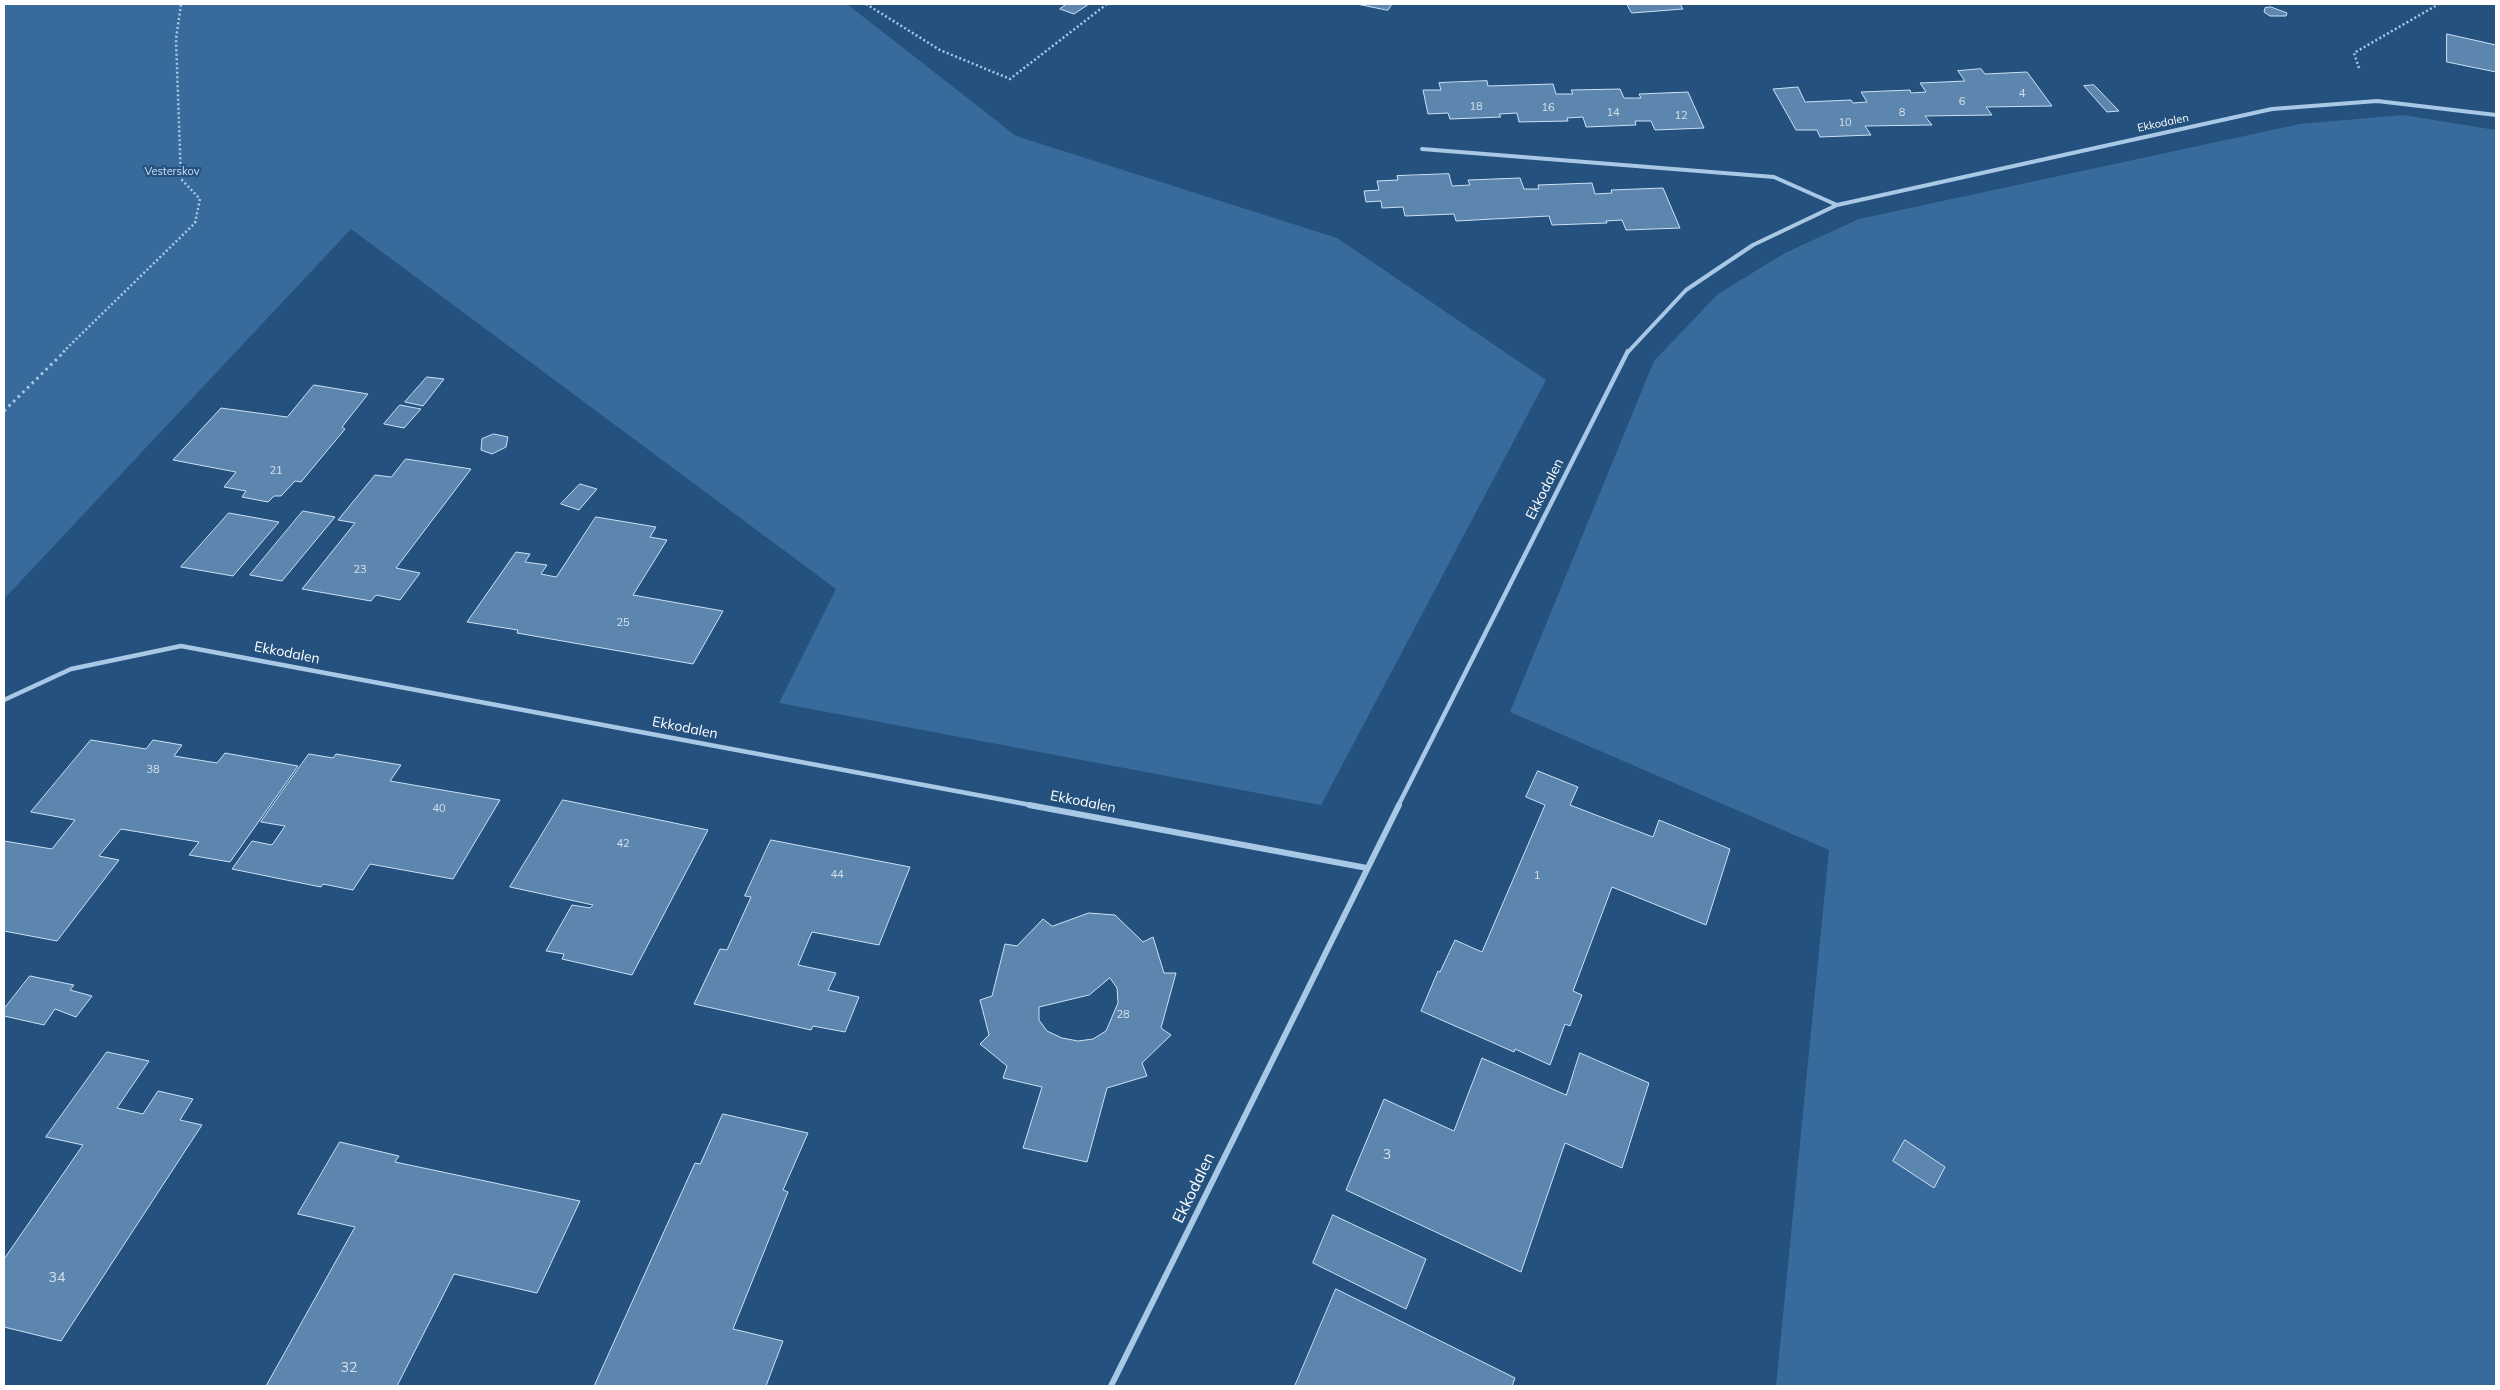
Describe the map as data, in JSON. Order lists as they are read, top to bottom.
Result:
{
  "streets": {
    "street": ["Ekkodalen"]
  },
  "parks": ["Vesterskov"],
  "house_numbers": [
    "4",
    "6",
    "18",
    "16",
    "14",
    "8",
    "12",
    "10",
    "21",
    "23",
    "25",
    "38",
    "40",
    "42",
    "44",
    "1",
    "28",
    "3",
    "34",
    "32"
  ]
}
